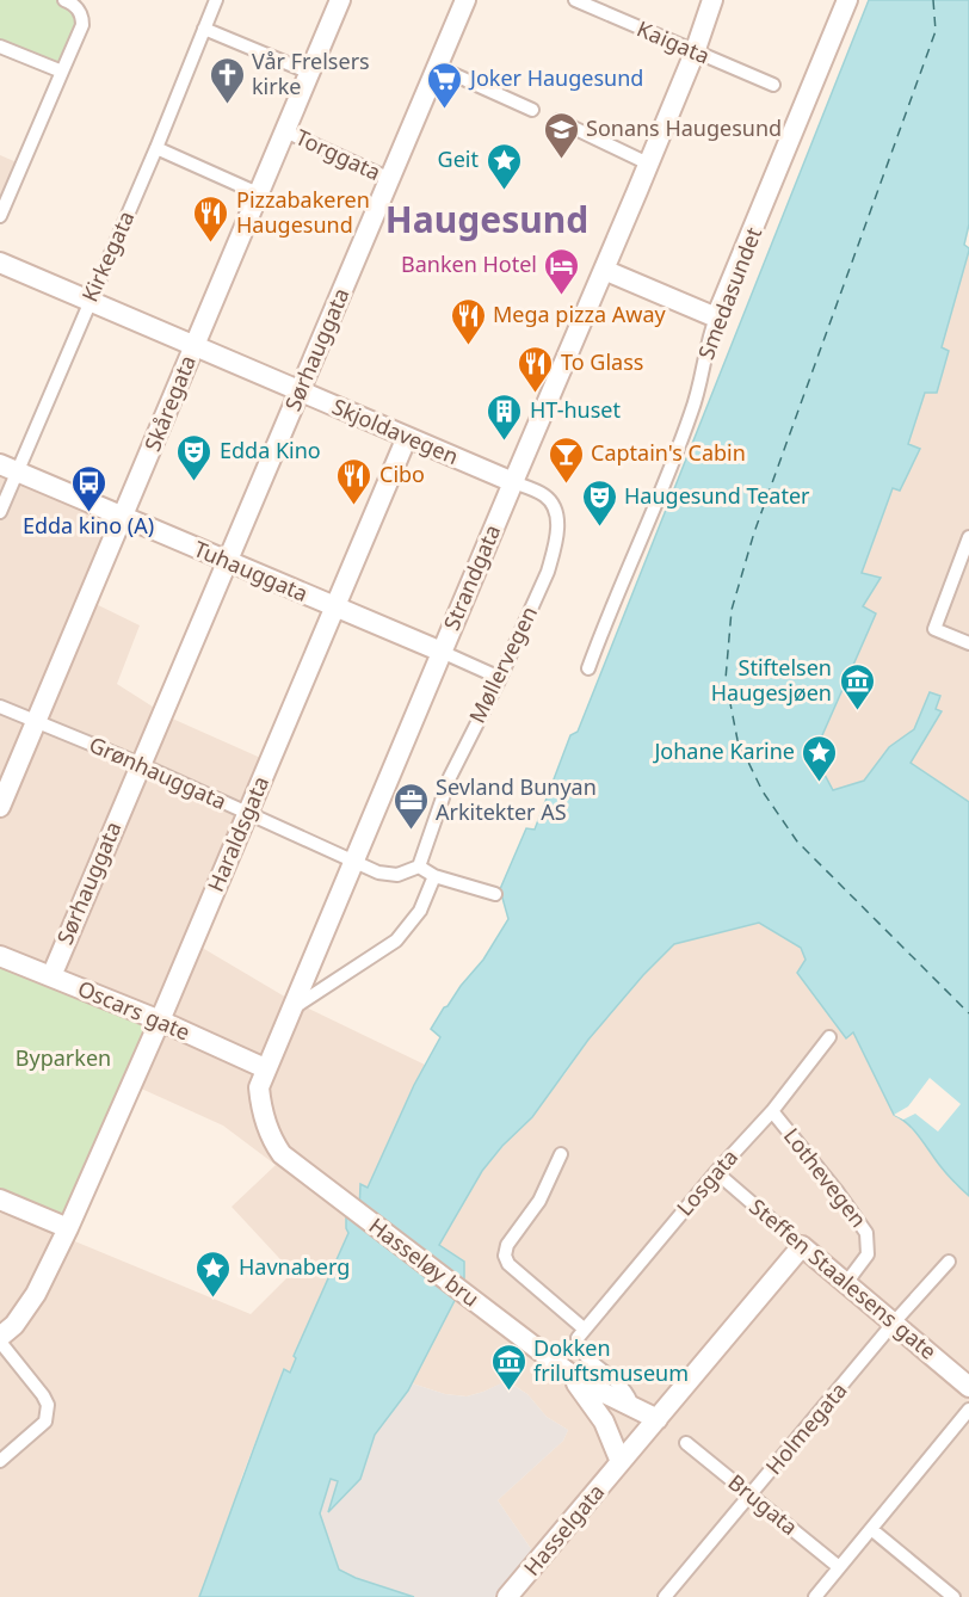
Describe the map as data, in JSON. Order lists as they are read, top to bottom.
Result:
{
  "streets": {
    "street": [
      "Kaigata",
      "Torggata",
      "Kirkegata",
      "Smedasundet",
      "Sørhauggata",
      "Skåregata",
      "Skjoldavegen",
      "Tuhauggata",
      "Strandgata",
      "Møllervegen",
      "Grønhauggata",
      "Haraldsgata",
      "Oscars gate",
      "Lothevegen",
      "Losgata",
      "Hasseløy bru",
      "Steffen Staalesens gate",
      "Holmegata",
      "Brugata",
      "Hasselgata"
    ]
  },
  "crossings": [
    ["Kaigata", "Strandgata"],
    ["Torggata", "Sørhauggata"],
    ["Torggata", "Skåregata"],
    ["Kirkegata", "Skjoldavegen"],
    ["Kirkegata", "Tuhauggata"],
    ["Sørhauggata", "Skjoldavegen"],
    ["Sørhauggata", "Tuhauggata"],
    ["Sørhauggata", "Grønhauggata"],
    ["Sørhauggata", "Oscars gate"],
    ["Skåregata", "Skjoldavegen"],
    ["Skåregata", "Tuhauggata"],
    ["Skåregata", "Grønhauggata"],
    ["Skjoldavegen", "Strandgata"],
    ["Skjoldavegen", "Møllervegen"],
    ["Skjoldavegen", "Haraldsgata"],
    ["Tuhauggata", "Strandgata"],
    ["Tuhauggata", "Møllervegen"],
    ["Tuhauggata", "Haraldsgata"],
    ["Strandgata", "Møllervegen"],
    ["Strandgata", "Grønhauggata"],
    ["Strandgata", "Oscars gate"],
    ["Strandgata", "Hasseløy bru"],
    ["Grønhauggata", "Haraldsgata"],
    ["Haraldsgata", "Oscars gate"],
    ["Lothevegen", "Losgata"],
    ["Lothevegen", "Steffen Staalesens gate"],
    ["Losgata", "Steffen Staalesens gate"],
    ["Steffen Staalesens gate", "Holmegata"],
    ["Steffen Staalesens gate", "Hasselgata"],
    ["Holmegata", "Brugata"]
  ],
  "districts": ["Haugesund"],
  "parks": ["Byparken"],
  "places": {
    "church": ["Vår Frelsers kirke"],
    "supermarket": ["Joker Haugesund"],
    "school or university": ["Sonans Haugesund"],
    "place": ["Geit", "Johane Karine", "Havnaberg"],
    "restaurant": [
      "Pizzabakeren Haugesund",
      "Mega pizza Away",
      "To Glass",
      "Cibo"
    ],
    "hotel": ["Banken Hotel"],
    "building": ["HT-huset"],
    "theatre": ["Edda Kino", "Haugesund Teater"],
    "bar": ["Captain's Cabin"],
    "bus stop": ["Edda kino (A)"],
    "museum": ["Stiftelsen Haugesjøen", "Dokken friluftsmuseum"],
    "office": ["Sevland Bunyan Arkitekter AS"]
  }
}
